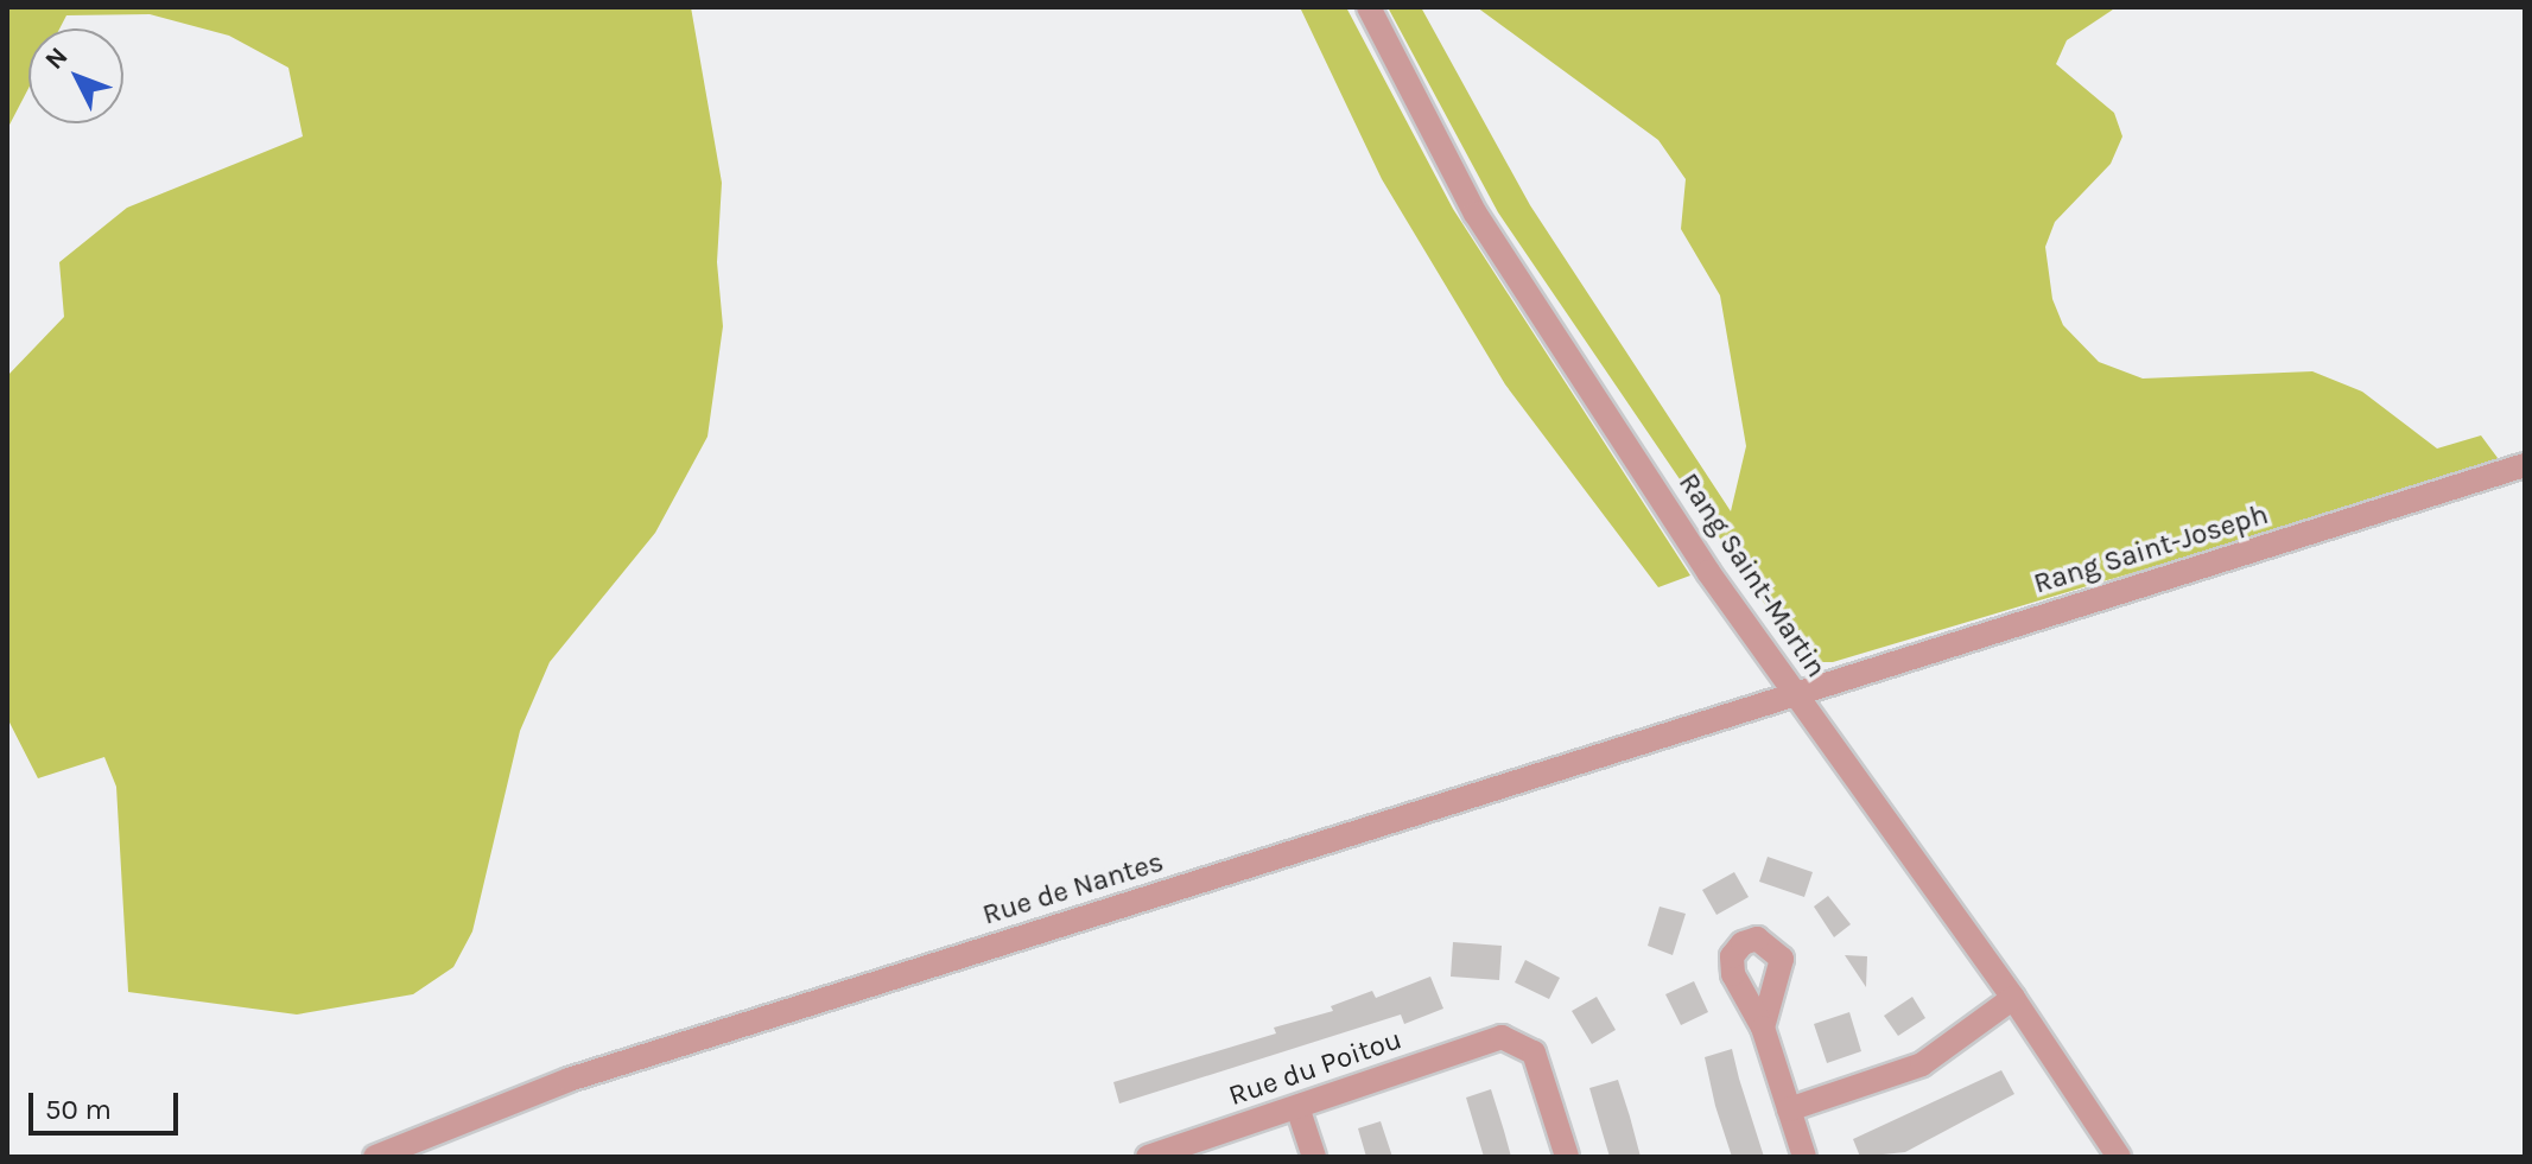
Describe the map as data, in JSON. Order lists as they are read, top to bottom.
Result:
{
  "streets": {
    "street": [
      "Rang Saint-Joseph",
      "Rang Saint-Martin",
      "Rue de Nantes",
      "Rue du Poitou"
    ]
  },
  "crossings": [
    ["Rang Saint-Joseph", "Rang Saint-Martin"],
    ["Rang Saint-Joseph", "Rue de Nantes"],
    ["Rang Saint-Martin", "Rue de Nantes"]
  ],
  "scale_bar": "50 m",
  "north": "top left"
}
